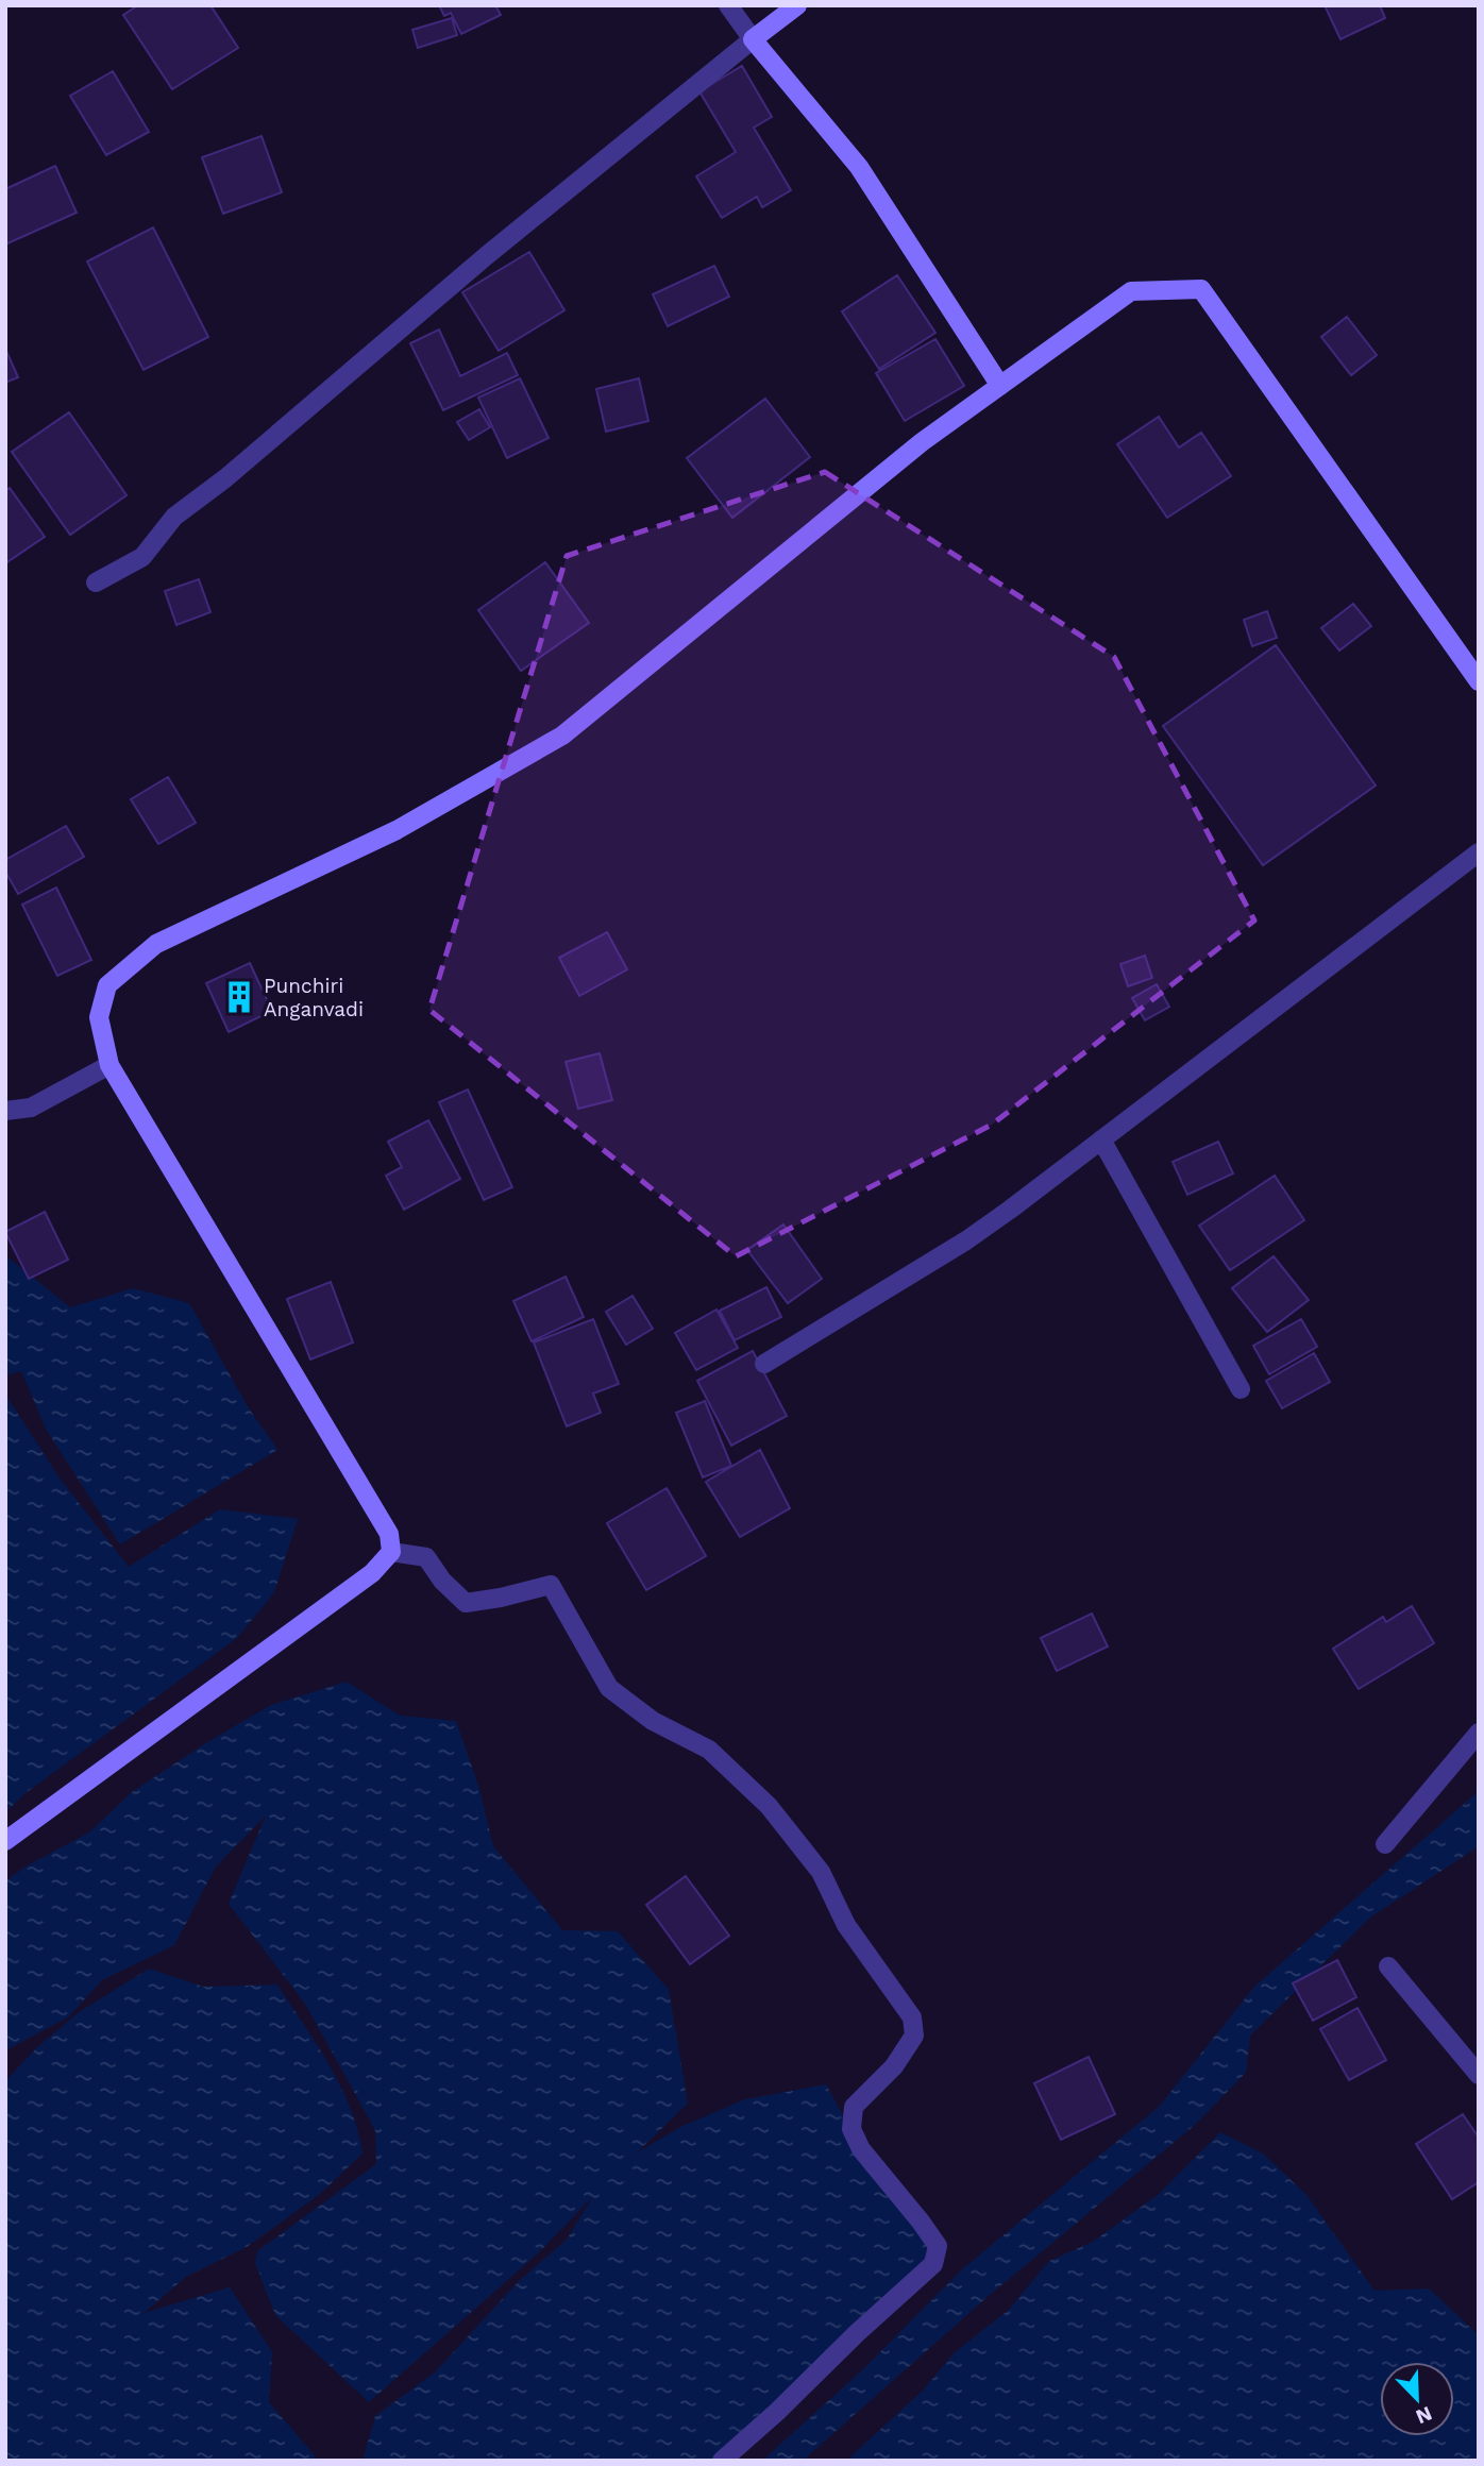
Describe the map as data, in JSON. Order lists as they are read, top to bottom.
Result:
{
  "places": {
    "building": ["Punchiri Anganvadi"]
  },
  "north": "bottom right"
}
